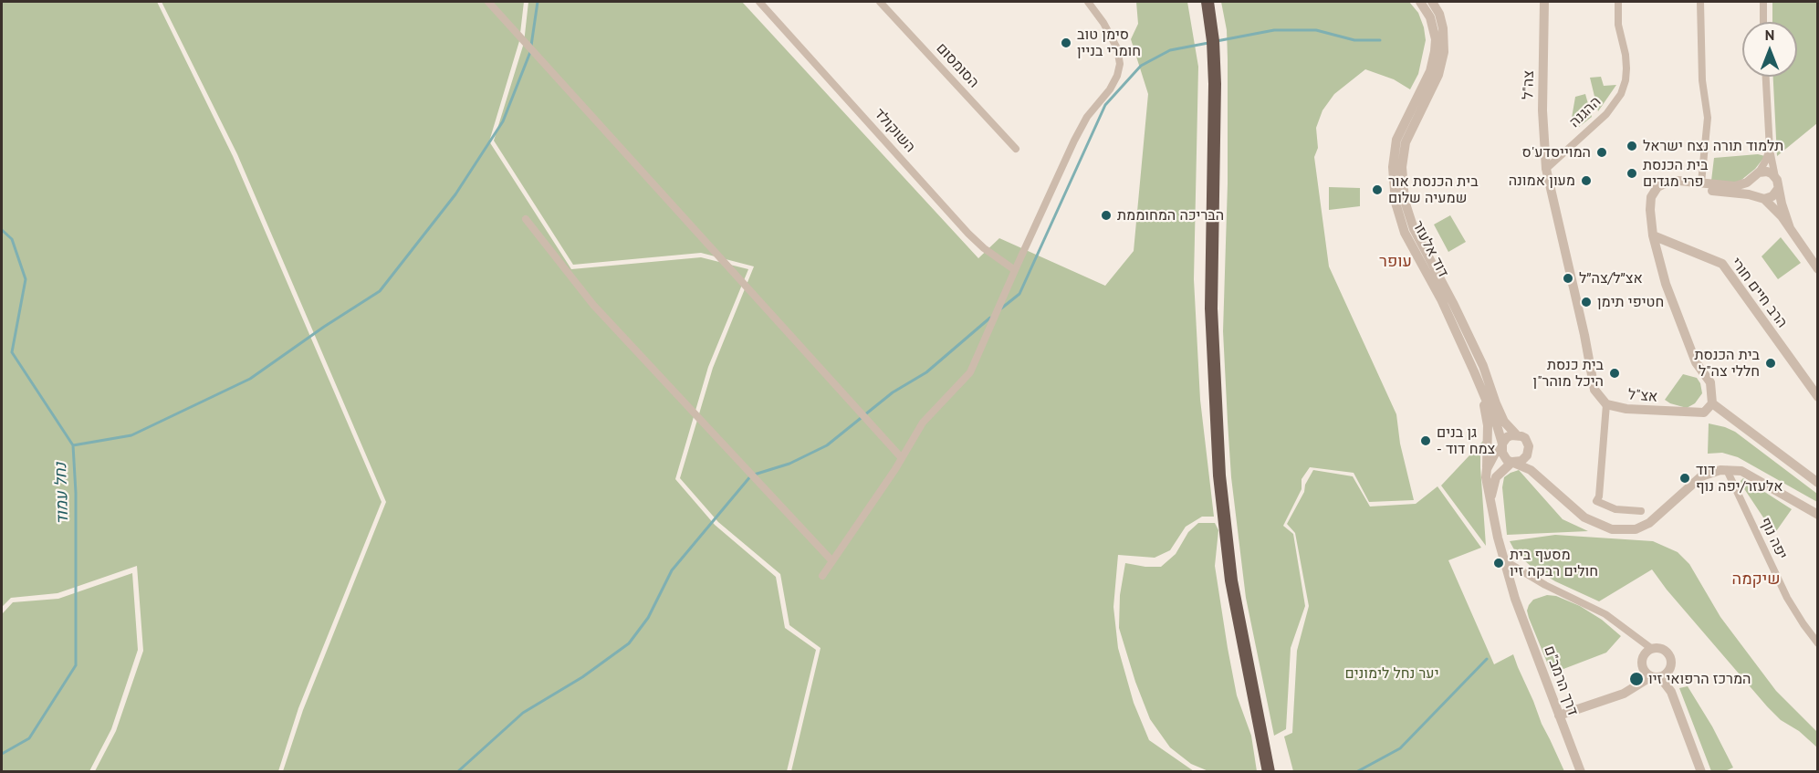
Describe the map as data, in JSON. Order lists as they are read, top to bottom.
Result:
{
  "streets": {
    "street": [
      "הסומסום",
      "צה\"ל",
      "ההגנה",
      "השוקולד",
      "דוד אלעזר",
      "הרב חיים חורי",
      "אצ\"ל",
      "יפה נוף",
      "דרך הרמב\"ם"
    ]
  },
  "crossings": [
    ["צה\"ל", "ההגנה"],
    ["צה\"ל", "אצ\"ל"],
    ["ההגנה", "אצ\"ל"],
    ["דוד אלעזר", "דרך הרמב\"ם"]
  ],
  "districts": ["עופר", "שיקמה"],
  "water": ["נחל עמוד"],
  "parks": ["יער נחל לימונים"],
  "places": [
    "סימן טוב חומרי בניין",
    "תלמוד תורה נצח ישראל",
    "המוייסדע'ס",
    "בית הכנסת פרי מגדים",
    "מעון אמונה",
    "בית הכנסת אור שמעיה שלום",
    "הבריכה המחוממת",
    "אצ״ל/צה״ל",
    "חטיפי תימן",
    "בית הכנסת חללי צה\"ל",
    "בית כנסת היכל מוהר\"ן",
    "גן בנים - צמח דוד",
    "דוד אלעזר/יפה נוף",
    "מסעף בית חולים רבקה זיו",
    "המרכז הרפואי זיו"
  ],
  "north": "top"
}
